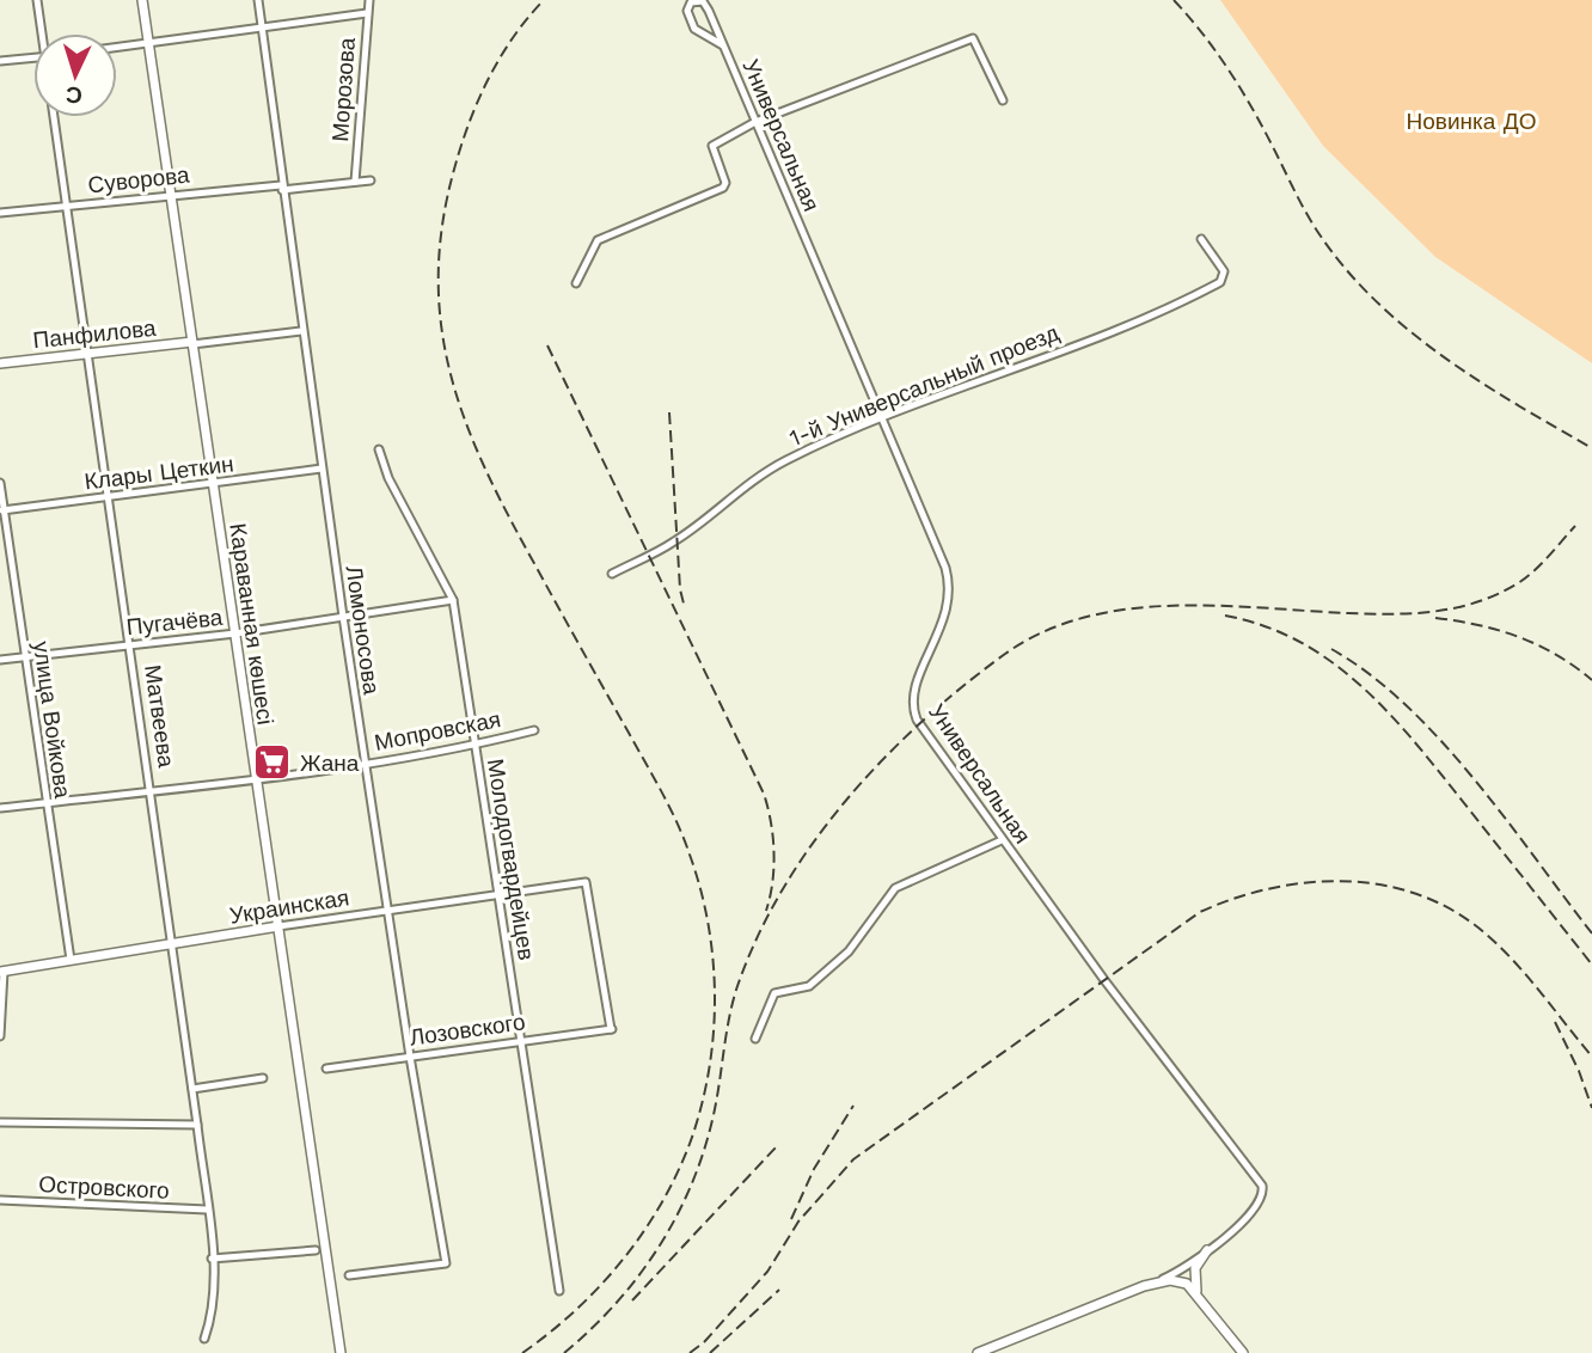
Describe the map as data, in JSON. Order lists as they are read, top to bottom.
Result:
{
  "streets": {
    "main road": ["Панфилова", "Караванная көшесі", "Украинская"],
    "street": [
      "Морозова",
      "Универсальная",
      "Суворова",
      "1-й Универсальный проезд",
      "Клары Цеткин",
      "Пугачёва",
      "Ломоносова",
      "Матвеева",
      "улица Войкова",
      "Мопровская",
      "Молодогвардейцев",
      "Лозовского",
      "Островского"
    ]
  },
  "crossings": [
    ["Морозова", "Суворова"],
    ["Универсальная", "1-й Универсальный проезд"],
    ["Суворова", "Караванная көшесі"],
    ["Суворова", "Ломоносова"],
    ["Суворова", "Матвеева"],
    ["Панфилова", "Караванная көшесі"],
    ["Панфилова", "Ломоносова"],
    ["Панфилова", "Матвеева"],
    ["Клары Цеткин", "Караванная көшесі"],
    ["Клары Цеткин", "Ломоносова"],
    ["Клары Цеткин", "Матвеева"],
    ["Клары Цеткин", "улица Войкова"],
    ["Пугачёва", "Караванная көшесі"],
    ["Пугачёва", "Ломоносова"],
    ["Пугачёва", "Матвеева"],
    ["Пугачёва", "улица Войкова"],
    ["Пугачёва", "Молодогвардейцев"],
    ["Караванная көшесі", "Мопровская"],
    ["Караванная көшесі", "Украинская"],
    ["Ломоносова", "Мопровская"],
    ["Ломоносова", "Украинская"],
    ["Ломоносова", "Лозовского"],
    ["Матвеева", "Мопровская"],
    ["Матвеева", "Украинская"],
    ["Матвеева", "Островского"],
    ["улица Войкова", "Мопровская"],
    ["улица Войкова", "Украинская"],
    ["Мопровская", "Молодогвардейцев"],
    ["Молодогвардейцев", "Украинская"],
    ["Молодогвардейцев", "Лозовского"],
    ["Украинская", "Лозовского"]
  ],
  "parks": ["Новинка ДО"],
  "places": {
    "supermarket": ["Жана"]
  },
  "north": "bottom"
}
